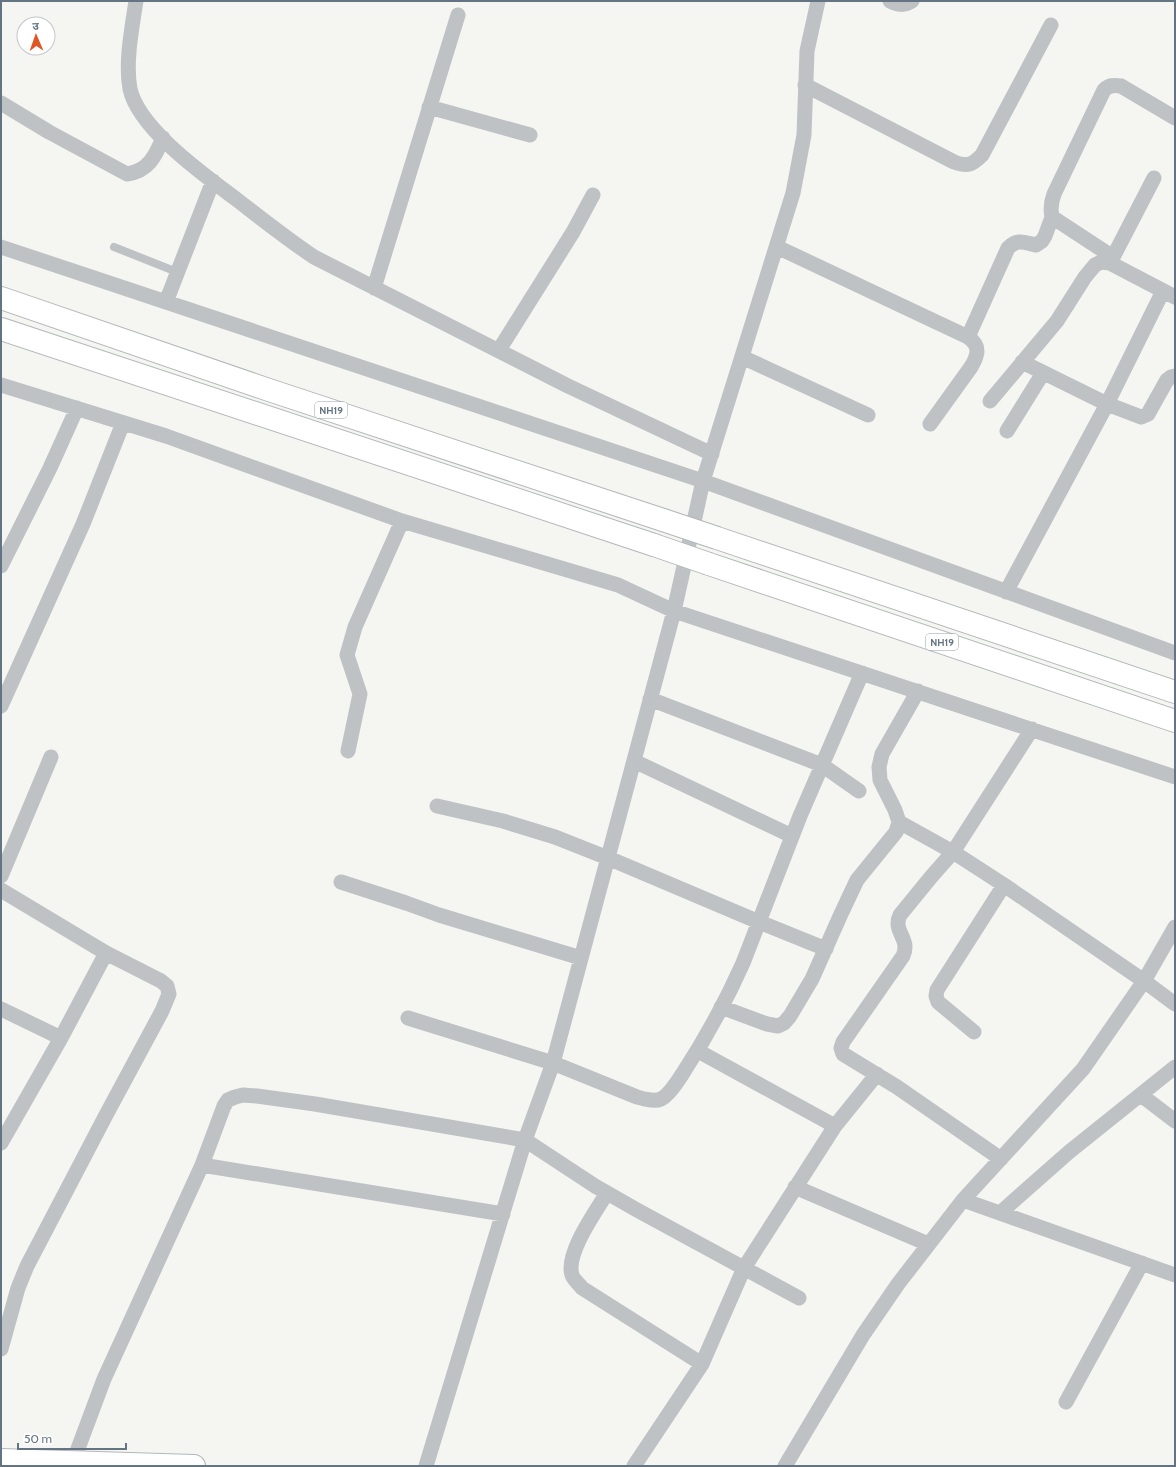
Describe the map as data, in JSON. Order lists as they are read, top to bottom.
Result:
{
  "streets": {
    "main road": ["NH19"]
  },
  "scale_bar": "50 m",
  "north": "top"
}
